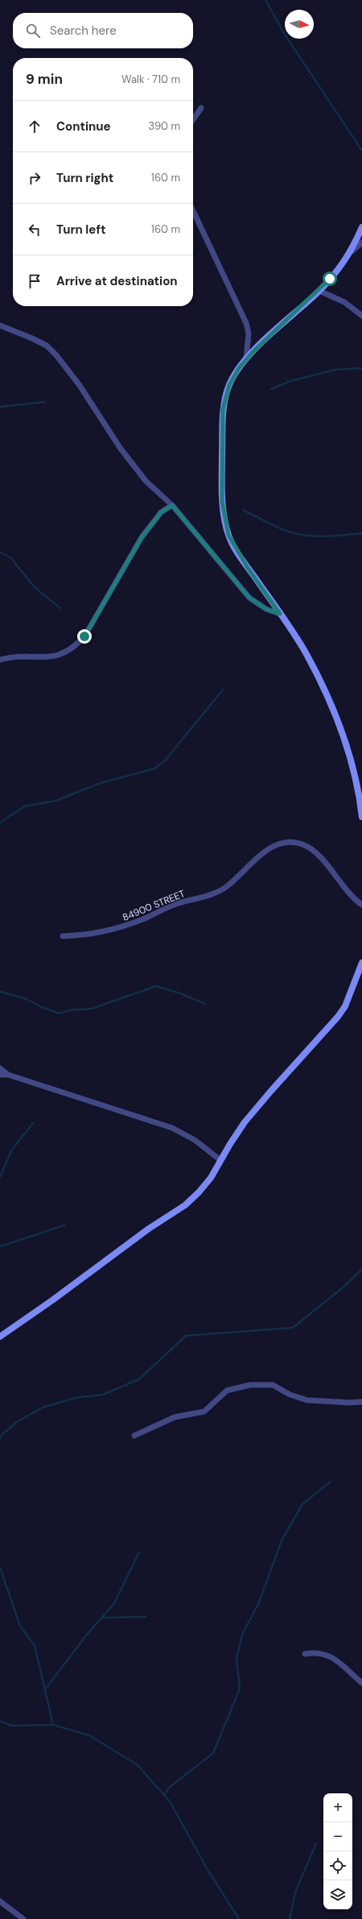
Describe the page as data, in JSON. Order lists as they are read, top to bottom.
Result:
{
  "streets": {
    "street": ["84900 STREET"]
  },
  "north": "right",
  "page": {
    "search": "Search here",
    "heading": ["9 min", "Walk · 710 m"],
    "list": [
      ["Continue", "390 m"],
      ["Turn right", "160 m"],
      ["Turn left", "160 m"],
      "Arrive at destination"
    ],
    "map_buttons": ["+", "−"]
  }
}
